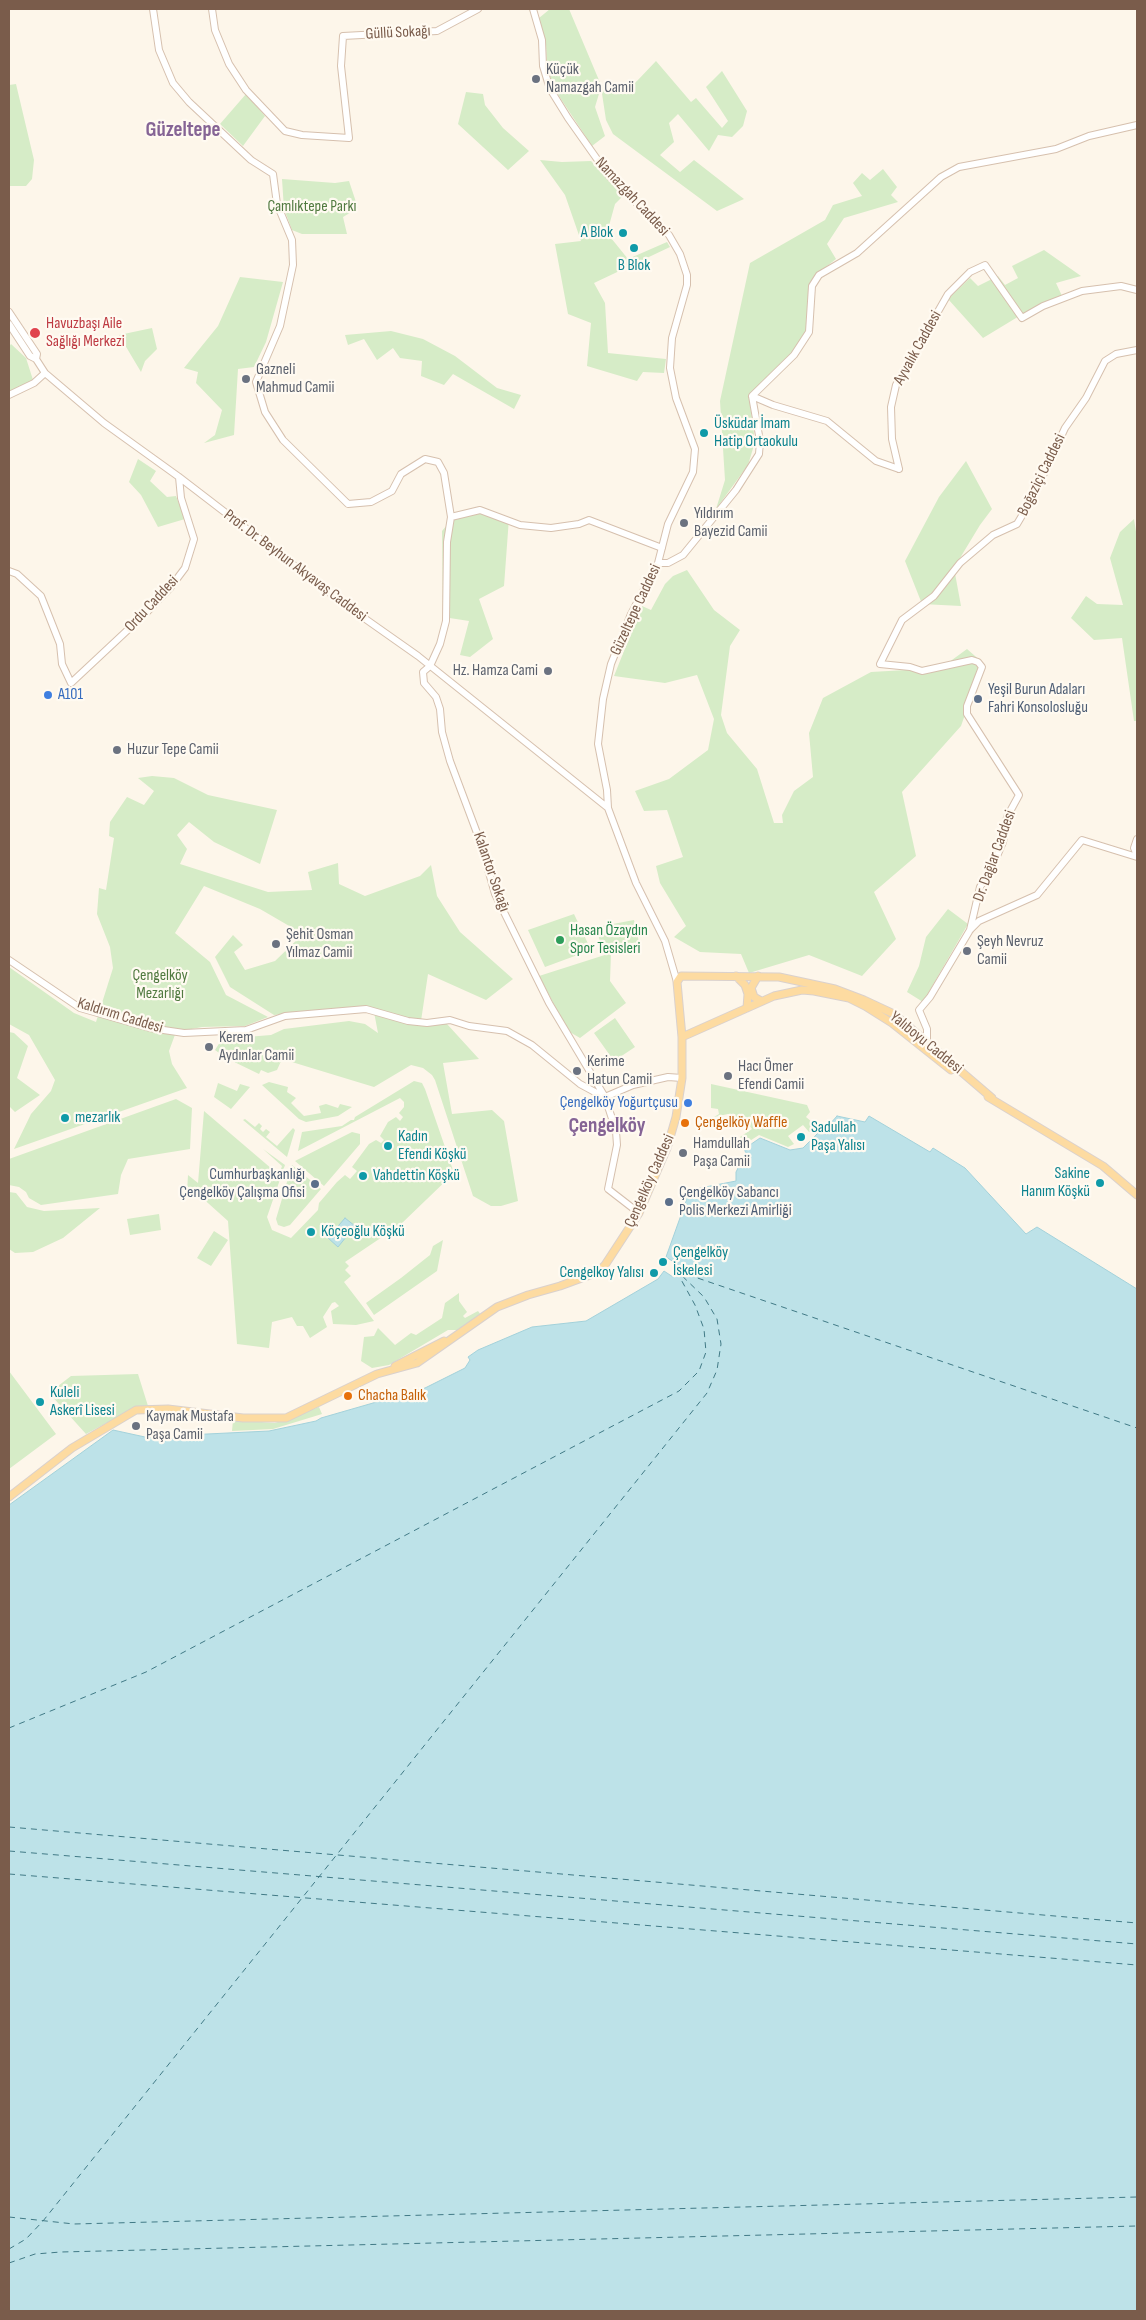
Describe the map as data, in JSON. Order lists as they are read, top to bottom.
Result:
{
  "streets": {
    "main road": ["Yalıboyu Caddesi", "Çengelköy Caddesi"],
    "street": [
      "Güllü Sokağı",
      "Namazgah Caddesi",
      "Ayvalık Caddesi",
      "Boğaziçi Caddesi",
      "Prof. Dr. Beyhun Akyavaş Caddesi",
      "Ordu Caddesi",
      "Güzeltepe Caddesi",
      "Dr. Dağlar Caddesi",
      "Kalantor Sokağı",
      "Kaldırım Caddesi"
    ]
  },
  "crossings": [
    ["Namazgah Caddesi", "Güzeltepe Caddesi"],
    ["Boğaziçi Caddesi", "Dr. Dağlar Caddesi"],
    ["Prof. Dr. Beyhun Akyavaş Caddesi", "Ordu Caddesi"],
    ["Prof. Dr. Beyhun Akyavaş Caddesi", "Güzeltepe Caddesi"],
    ["Prof. Dr. Beyhun Akyavaş Caddesi", "Kalantor Sokağı"],
    ["Kalantor Sokağı", "Kaldırım Caddesi"]
  ],
  "districts": ["Güzeltepe", "Çengelköy"],
  "parks": ["Çamlıktepe Parkı", "Çengelköy Mezarlığı"],
  "places": [
    "Küçük Namazgah Camii",
    "A Blok",
    "B Blok",
    "Havuzbaşı Aile Sağlığı Merkezi",
    "Gazneli Mahmud Camii",
    "Üsküdar İmam Hatip Ortaokulu",
    "Yıldırım Bayezid Camii",
    "Hz. Hamza Cami",
    "A101",
    "Yeşil Burun Adaları Fahri Konsolosluğu",
    "Huzur Tepe Camii",
    "Hasan Özaydın Spor Tesisleri",
    "Şehit Osman Yılmaz Camii",
    "Şeyh Nevruz Camii",
    "Kerem Aydınlar Camii",
    "Kerime Hatun Camii",
    "Hacı Ömer Efendi Camii",
    "Çengelköy Yoğurtçusu",
    "mezarlık",
    "Çengelköy Waffle",
    "Sadullah Paşa Yalısı",
    "Kadın Efendi Köşkü",
    "Hamdullah Paşa Camii",
    "Vahdettin Köşkü",
    "Sakine Hanım Köşkü",
    "Cumhurbaşkanlığı Çengelköy Çalışma Ofisi",
    "Çengelköy Sabancı Polis Merkezi Amirliği",
    "Köçeoğlu Köşkü",
    "Çengelköy İskelesi",
    "Cengelkoy Yalısı",
    "Chacha Balık",
    "Kuleli Askerî Lisesi",
    "Kaymak Mustafa Paşa Camii"
  ]
}
